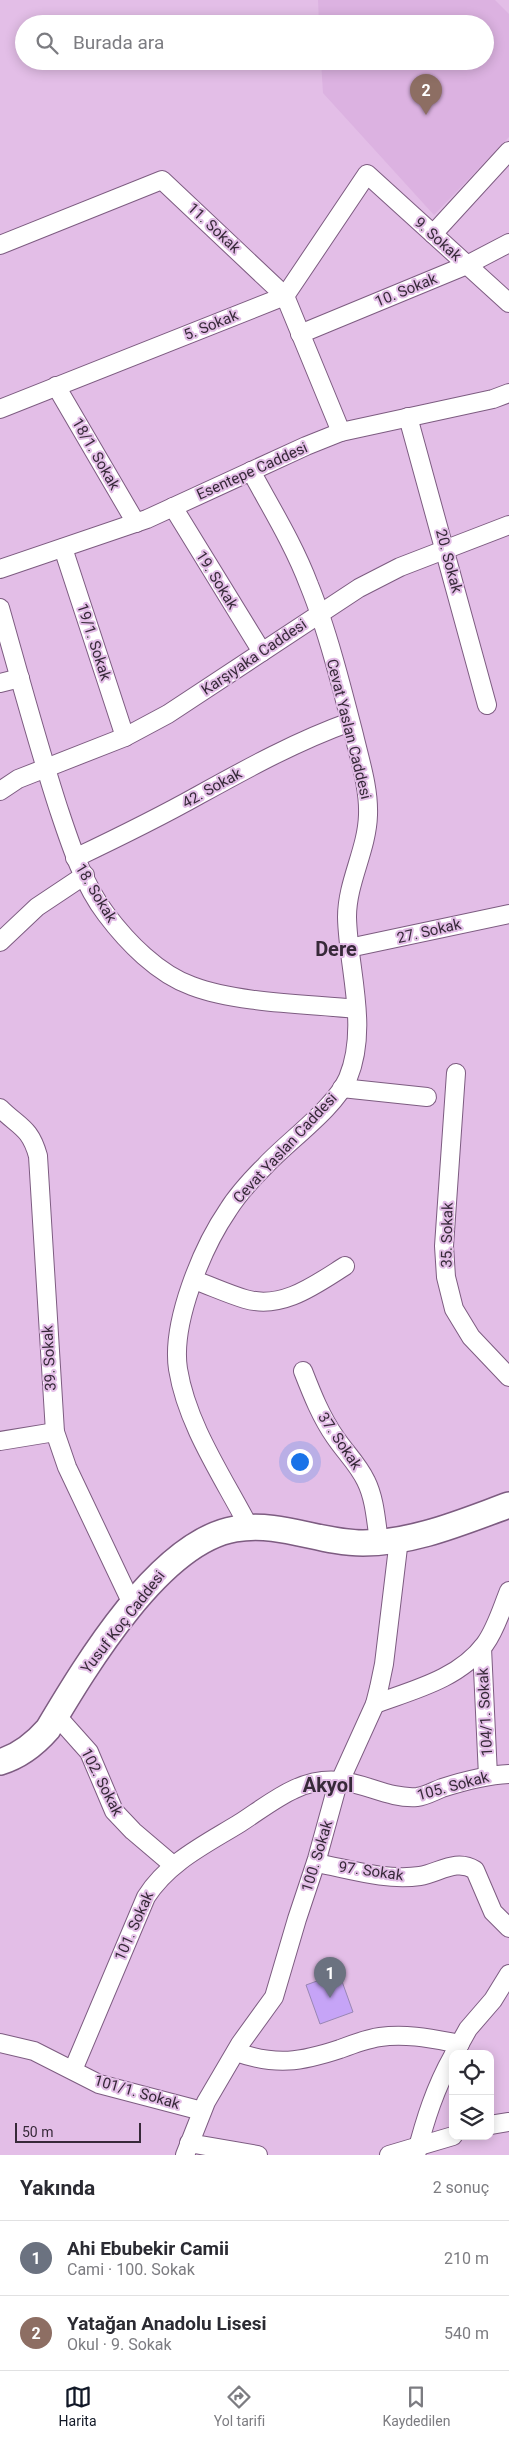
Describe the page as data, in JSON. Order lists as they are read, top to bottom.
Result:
{
  "streets": {
    "street": [
      "11. Sokak",
      "9. Sokak",
      "10. Sokak",
      "5. Sokak",
      "18/1. Sokak",
      "Esentepe Caddesi",
      "20. Sokak",
      "19. Sokak",
      "19/1. Sokak",
      "Karşıyaka Caddesi",
      "Cevat Yaslan Caddesi",
      "42. Sokak",
      "18. Sokak",
      "27. Sokak",
      "35. Sokak",
      "39. Sokak",
      "37. Sokak",
      "Yusuf Koç Caddesi",
      "104/1. Sokak",
      "102. Sokak",
      "105. Sokak",
      "100. Sokak",
      "97. Sokak",
      "101. Sokak",
      "101/1. Sokak"
    ]
  },
  "crossings": [
    ["11. Sokak", "9. Sokak"],
    ["11. Sokak", "10. Sokak"],
    ["11. Sokak", "5. Sokak"],
    ["11. Sokak", "Esentepe Caddesi"],
    ["9. Sokak", "10. Sokak"],
    ["9. Sokak", "5. Sokak"],
    ["5. Sokak", "18/1. Sokak"],
    ["18/1. Sokak", "Esentepe Caddesi"],
    ["Esentepe Caddesi", "20. Sokak"],
    ["Esentepe Caddesi", "19. Sokak"],
    ["Esentepe Caddesi", "19/1. Sokak"],
    ["Esentepe Caddesi", "Cevat Yaslan Caddesi"],
    ["20. Sokak", "Karşıyaka Caddesi"],
    ["19. Sokak", "Karşıyaka Caddesi"],
    ["19/1. Sokak", "Karşıyaka Caddesi"],
    ["Karşıyaka Caddesi", "Cevat Yaslan Caddesi"],
    ["Karşıyaka Caddesi", "18. Sokak"],
    ["Cevat Yaslan Caddesi", "42. Sokak"],
    ["Cevat Yaslan Caddesi", "18. Sokak"],
    ["Cevat Yaslan Caddesi", "27. Sokak"],
    ["Cevat Yaslan Caddesi", "Yusuf Koç Caddesi"],
    ["42. Sokak", "18. Sokak"],
    ["39. Sokak", "Yusuf Koç Caddesi"],
    ["37. Sokak", "Yusuf Koç Caddesi"],
    ["37. Sokak", "100. Sokak"],
    ["Yusuf Koç Caddesi", "102. Sokak"],
    ["Yusuf Koç Caddesi", "100. Sokak"],
    ["104/1. Sokak", "105. Sokak"],
    ["102. Sokak", "101. Sokak"],
    ["105. Sokak", "100. Sokak"],
    ["105. Sokak", "101. Sokak"],
    ["100. Sokak", "97. Sokak"],
    ["100. Sokak", "101. Sokak"],
    ["100. Sokak", "101/1. Sokak"],
    ["101. Sokak", "101/1. Sokak"]
  ],
  "districts": ["Dere", "Akyol"],
  "scale_bar": "50 m",
  "page": {
    "search": "Burada ara",
    "pins": ["2", "1"],
    "scale": "50 m",
    "heading": ["Yakında", "2 sonuç"],
    "list": [
      {
        "mark": "1",
        "name": "Ahi Ebubekir Camii",
        "note": "Cami · 100. Sokak",
        "value": "210 m"
      },
      {
        "mark": "2",
        "name": "Yatağan Anadolu Lisesi",
        "note": "Okul · 9. Sokak",
        "value": "540 m"
      }
    ],
    "nav": ["Harita", "Yol tarifi", "Kaydedilen"]
  }
}
